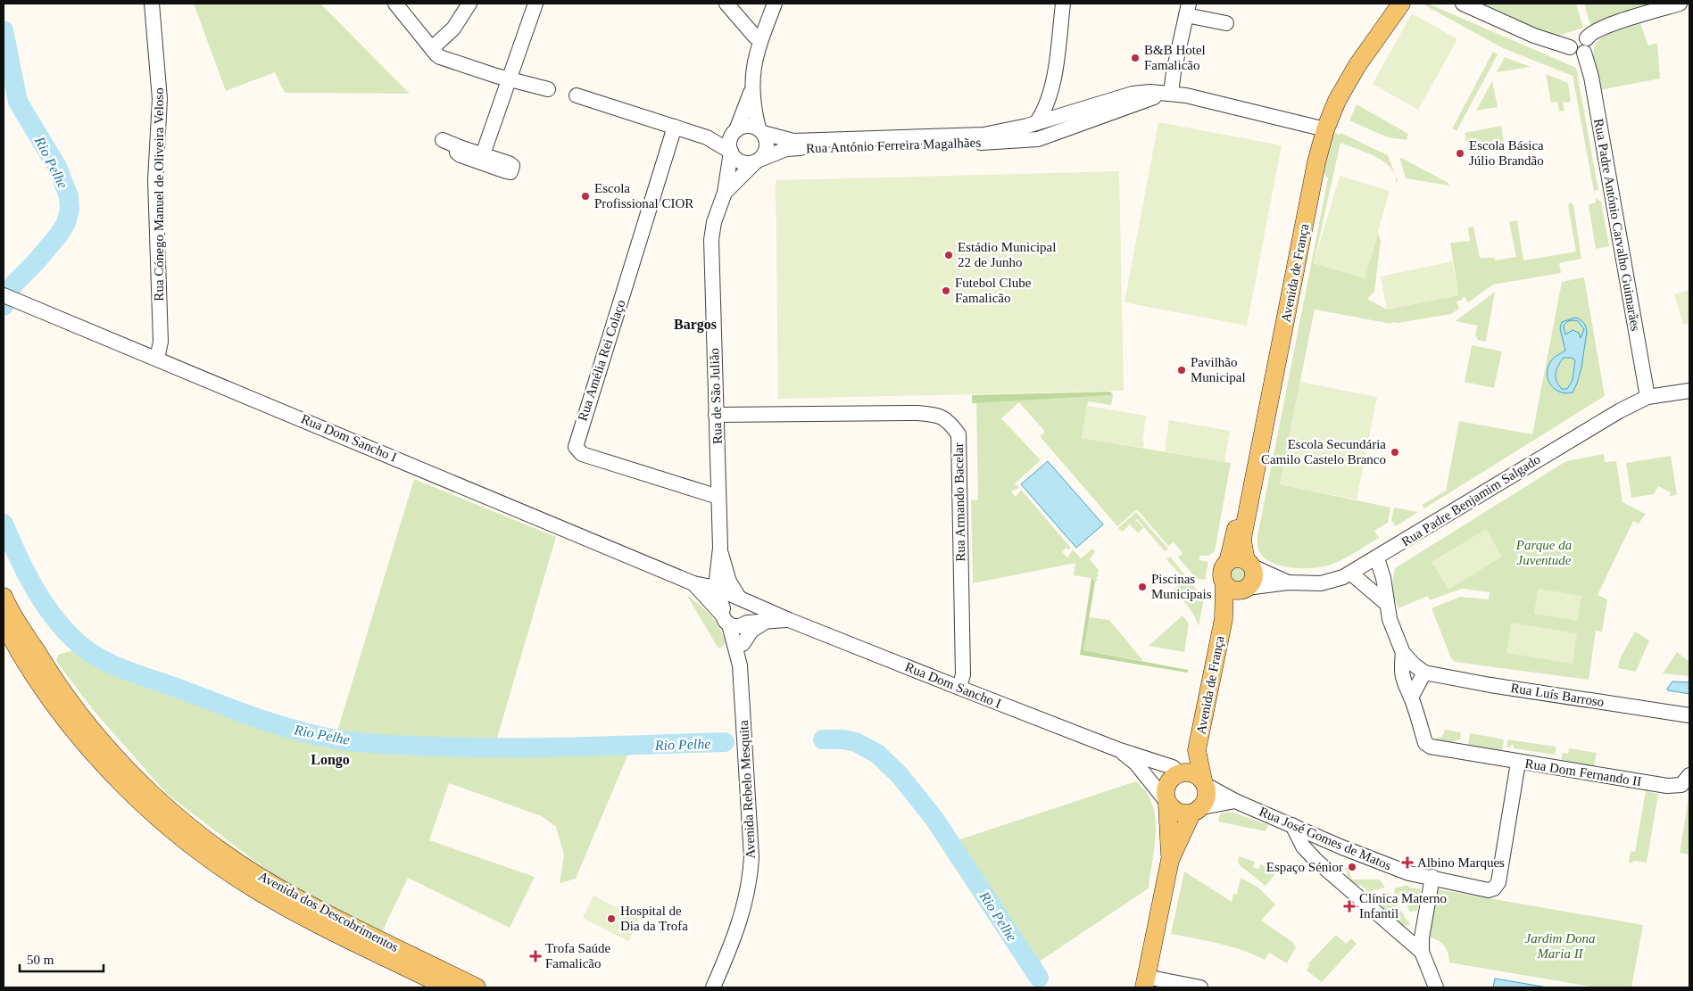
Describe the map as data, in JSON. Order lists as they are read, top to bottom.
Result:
{
  "streets": {
    "main road": ["Avenida de França", "Avenida dos Descobrimentos"],
    "street": [
      "Rua António Ferreira Magalhães",
      "Rua Cónego Manuel de Oliveira Veloso",
      "Rua Padre António Carvalho Guimarães",
      "Rua Amélia Rei Colaço",
      "Rua de São Julião",
      "Rua Dom Sancho I",
      "Rua Padre Benjamim Salgado",
      "Rua Armando Bacelar",
      "Rua Luís Barroso",
      "Rua Dom Fernando II",
      "Avenida Rebelo Mesquita",
      "Rua José Gomes de Matos"
    ]
  },
  "crossings": [
    ["Rua António Ferreira Magalhães", "Rua de São Julião"],
    ["Rua Cónego Manuel de Oliveira Veloso", "Rua Dom Sancho I"],
    ["Rua Padre António Carvalho Guimarães", "Rua Padre Benjamim Salgado"],
    ["Avenida de França", "Rua Dom Sancho I"],
    ["Avenida de França", "Rua Padre Benjamim Salgado"],
    ["Avenida de França", "Rua José Gomes de Matos"],
    ["Rua Amélia Rei Colaço", "Rua de São Julião"],
    ["Rua de São Julião", "Rua Dom Sancho I"],
    ["Rua de São Julião", "Rua Armando Bacelar"],
    ["Rua de São Julião", "Avenida Rebelo Mesquita"],
    ["Rua Dom Sancho I", "Rua Armando Bacelar"],
    ["Rua Dom Sancho I", "Avenida Rebelo Mesquita"],
    ["Rua Dom Sancho I", "Rua José Gomes de Matos"],
    ["Rua Dom Fernando II", "Rua José Gomes de Matos"]
  ],
  "districts": ["Bargos", "Longo"],
  "water": ["Rio Pelhe"],
  "parks": ["Parque da Juventude", "Jardim Dona Maria II"],
  "places": {
    "other": [
      "B&B Hotel Famalicão",
      "Escola Básica Júlio Brandão",
      "Escola Profissional CIOR",
      "Estádio Municipal 22 de Junho",
      "Futebol Clube Famalicão",
      "Pavilhão Municipal",
      "Escola Secundária Camilo Castelo Branco",
      "Piscinas Municipais",
      "Espaço Sénior",
      "Hospital de Dia da Trofa"
    ],
    "health": ["Albino Marques", "Clínica Materno Infantil", "Trofa Saúde Famalicão"]
  },
  "scale_bar": "50 m"
}
